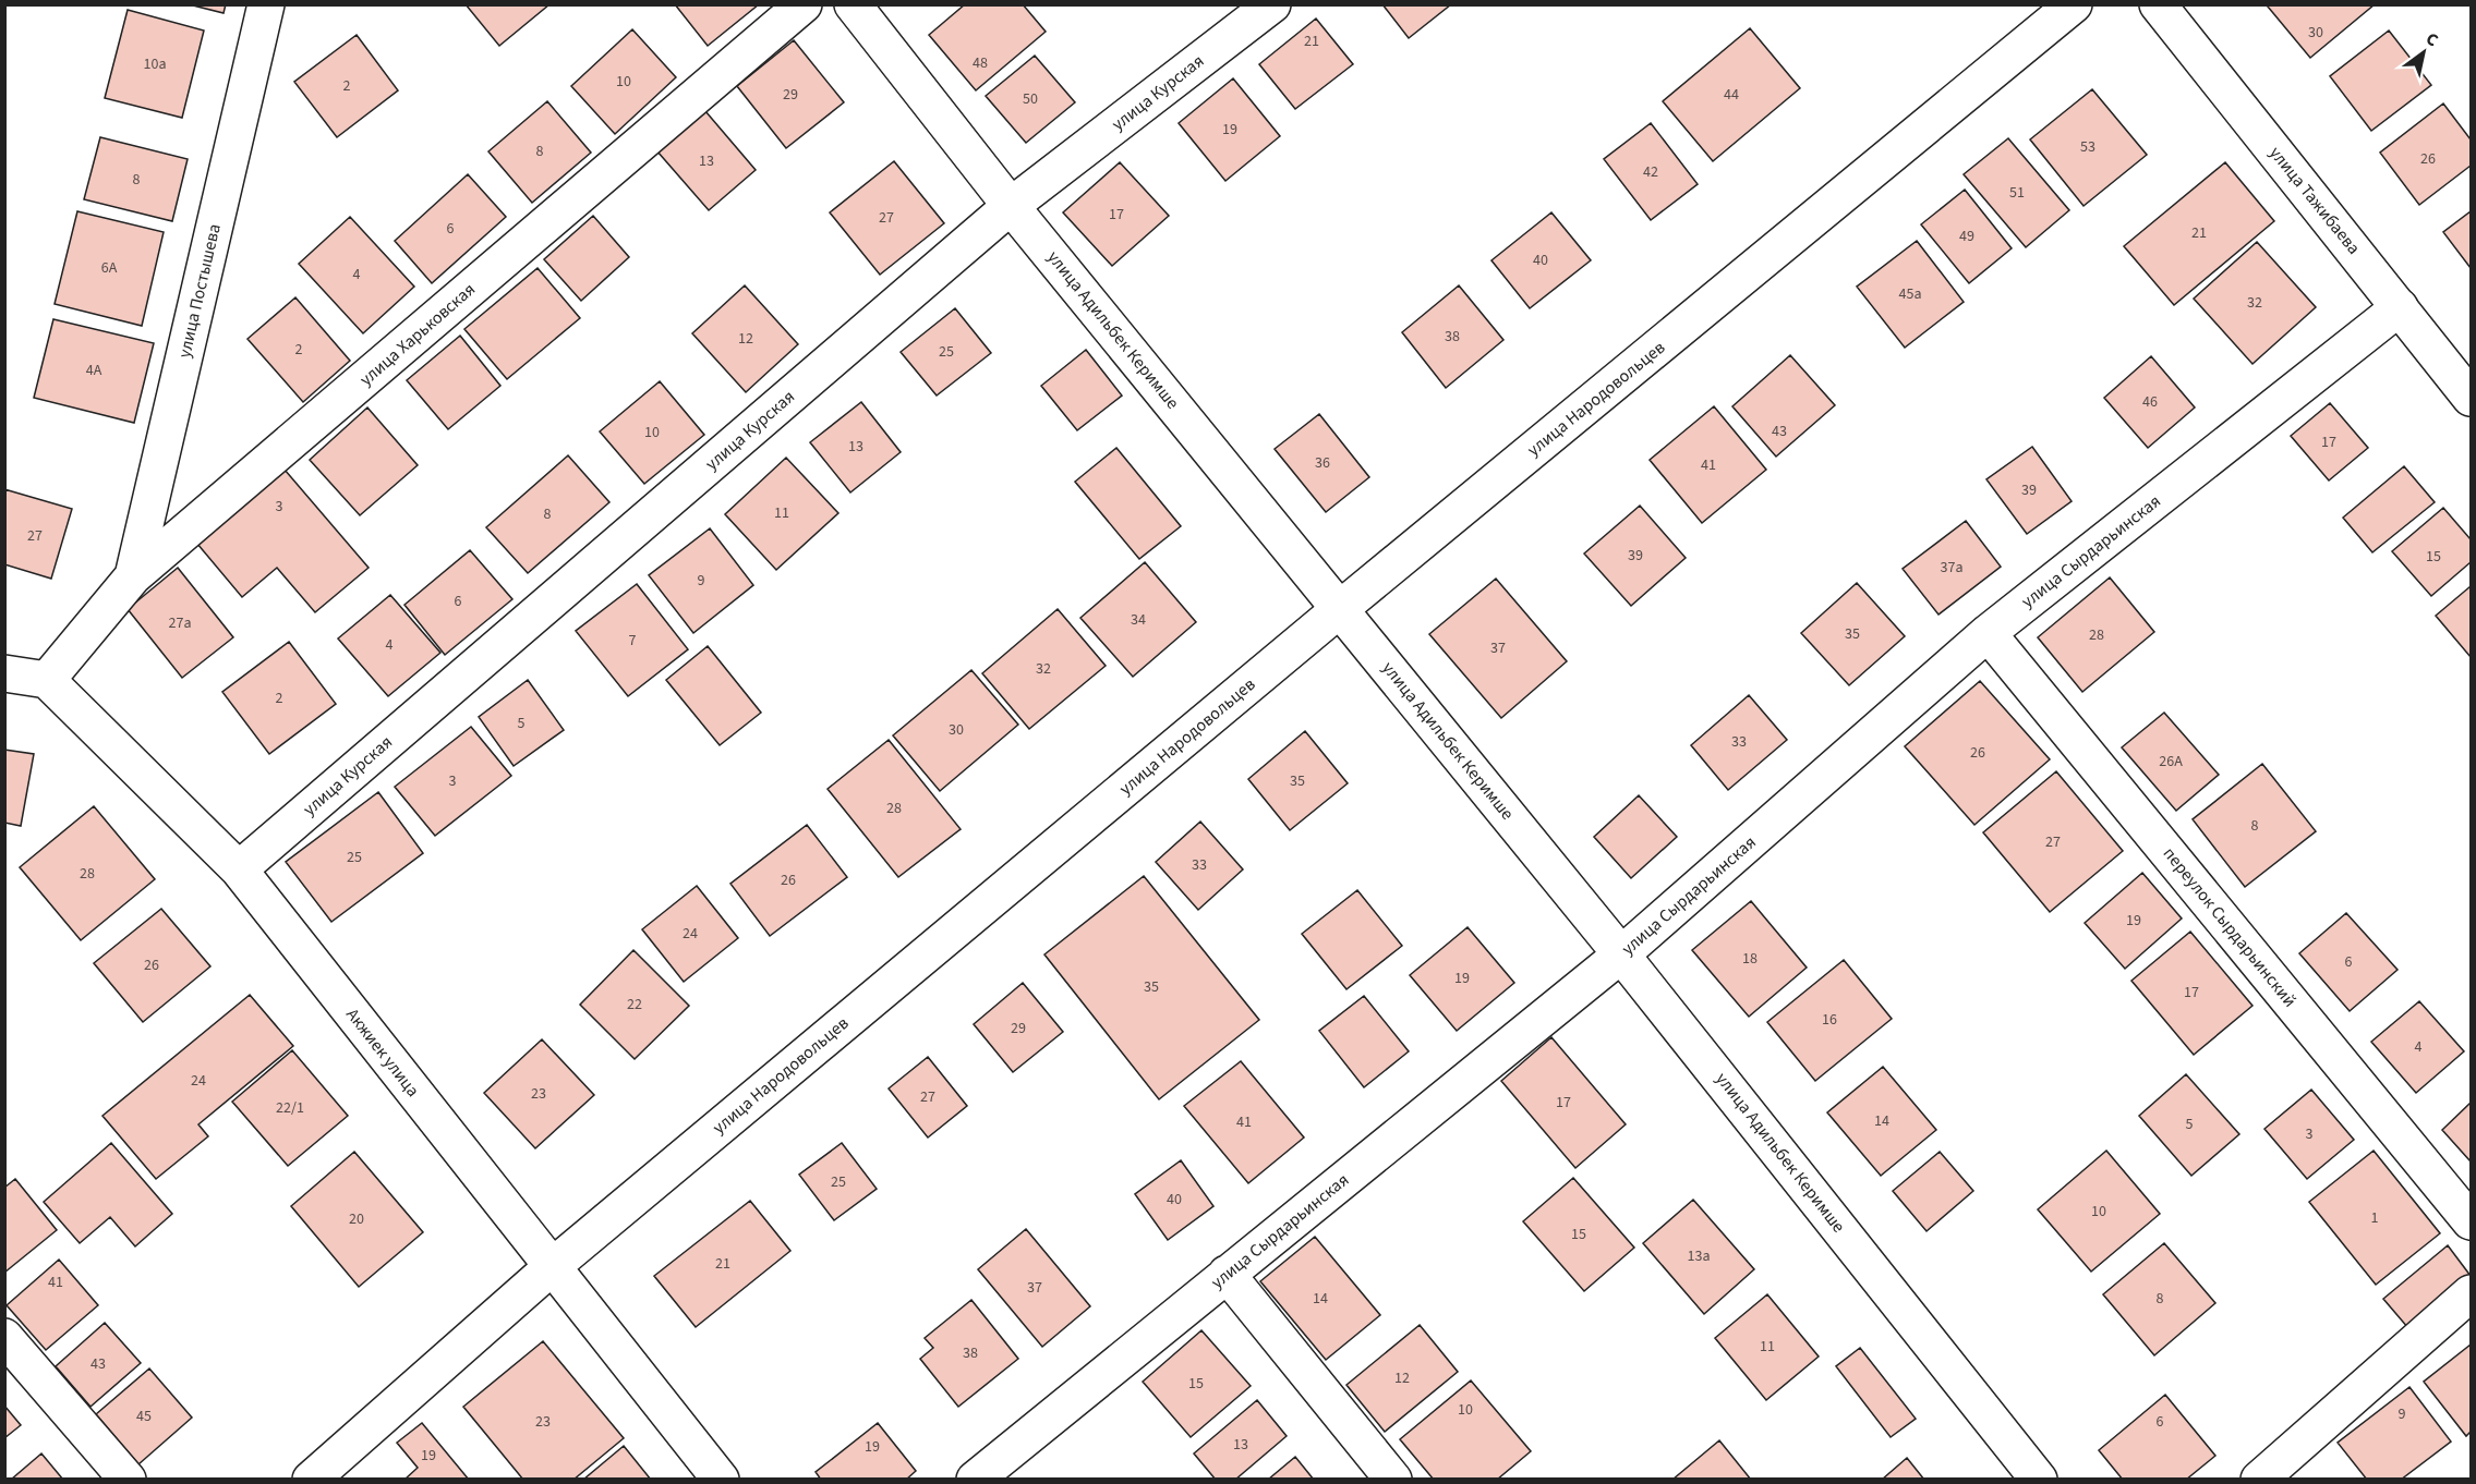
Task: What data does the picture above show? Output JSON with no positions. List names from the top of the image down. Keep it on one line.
{"streets":{"street":["улица Курская","улица Тажибаева","улица Постышева","улица Адильбек Керимше","улица Харьковская","улица Народовольцев","улица Сырдарьинская","переулок Сырдарьинский","Акжиек улица"]},"crossings":[["улица Курская","улица Адильбек Керимше"],["улица Курская","Акжиек улица"],["улица Тажибаева","улица Сырдарьинская"],["улица Постышева","улица Харьковская"],["улица Адильбек Керимше","улица Народовольцев"],["улица Адильбек Керимше","улица Сырдарьинская"],["улица Харьковская","Акжиек улица"],["улица Народовольцев","Акжиек улица"],["улица Сырдарьинская","переулок Сырдарьинский"]],"house_numbers":["30","21","48","10а","10","2","29","44","50","19","53","8","26","13","42","8","51","17","27","6","21","49","40","6А","4","45а","32","38","12","2","25","4А","46","43","10","17","13","36","41","39","3","11","8","27","39","15","37а","9","6","34","27а","35","28","7","4","37","32","2","5","30","33","26","26А","3","35","28","8","27","25","33","28","26","19","24","18","6","26","19","35","17","22","16","29","4","24","23","27","17","22/1","14","41","5","3","25","40","10","1","20","15","13а","21","41","37","14","8","11","38","43","12","15","10","9","45","23","6","13","19","19"],"north":"top right"}
